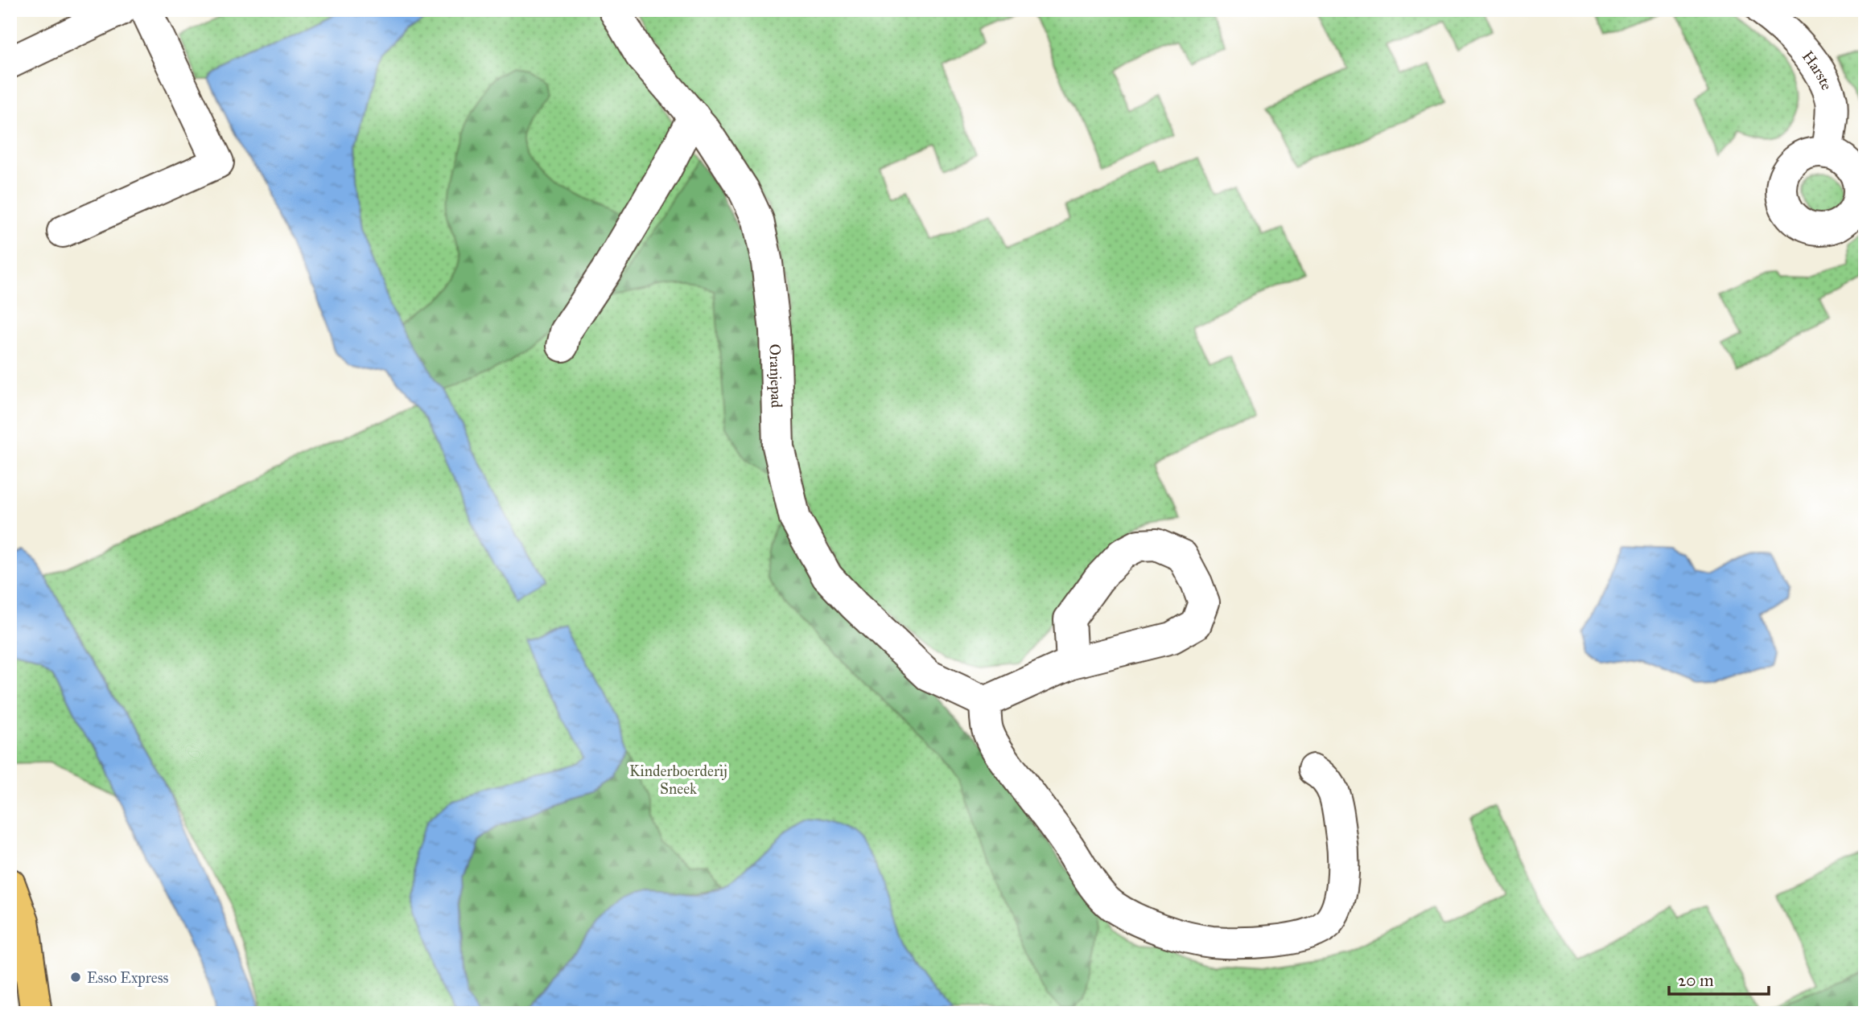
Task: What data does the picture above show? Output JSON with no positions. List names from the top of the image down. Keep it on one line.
{"streets":{"street":["Harste","Oranjepad"]},"parks":["Kinderboerderij Sneek"],"places":["Esso Express"],"scale_bar":"20 m"}
